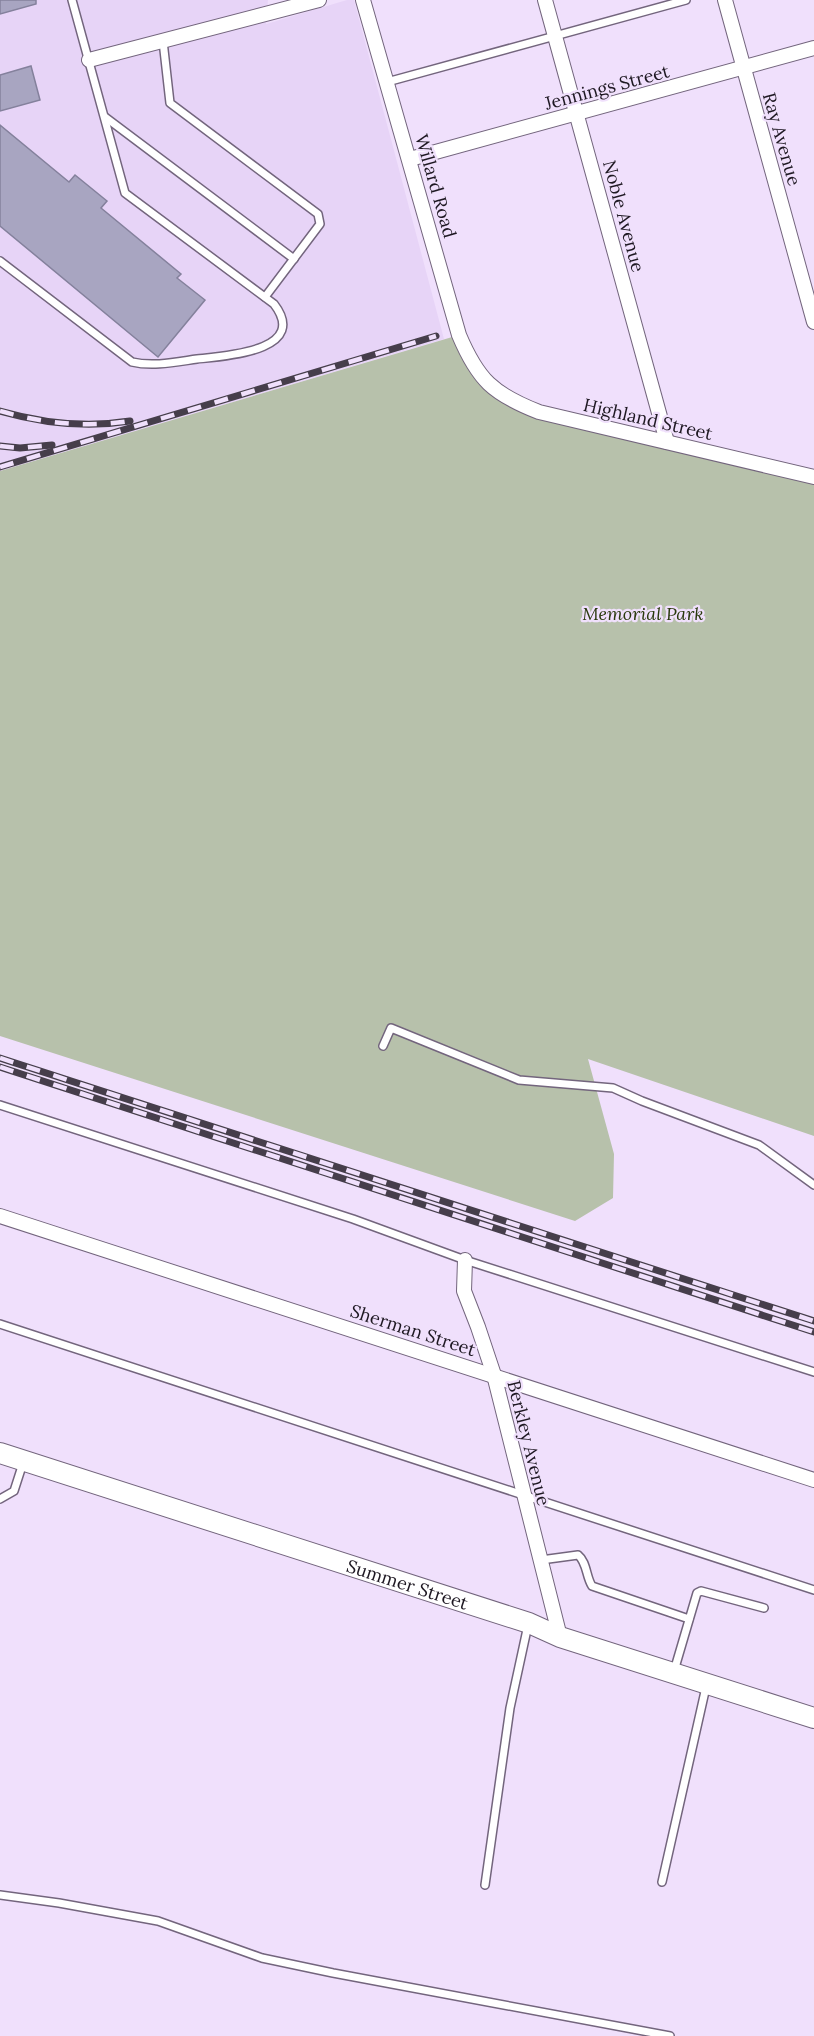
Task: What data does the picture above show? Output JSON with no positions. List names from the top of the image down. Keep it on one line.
{"streets":{"street":["Jennings Street","Ray Avenue","Willard Road","Noble Avenue","Highland Street","Sherman Street","Berkley Avenue","Summer Street"]},"crossings":[["Jennings Street","Ray Avenue"],["Jennings Street","Willard Road"],["Jennings Street","Noble Avenue"],["Willard Road","Highland Street"],["Noble Avenue","Highland Street"],["Sherman Street","Berkley Avenue"],["Berkley Avenue","Summer Street"]],"parks":["Memorial Park"]}
